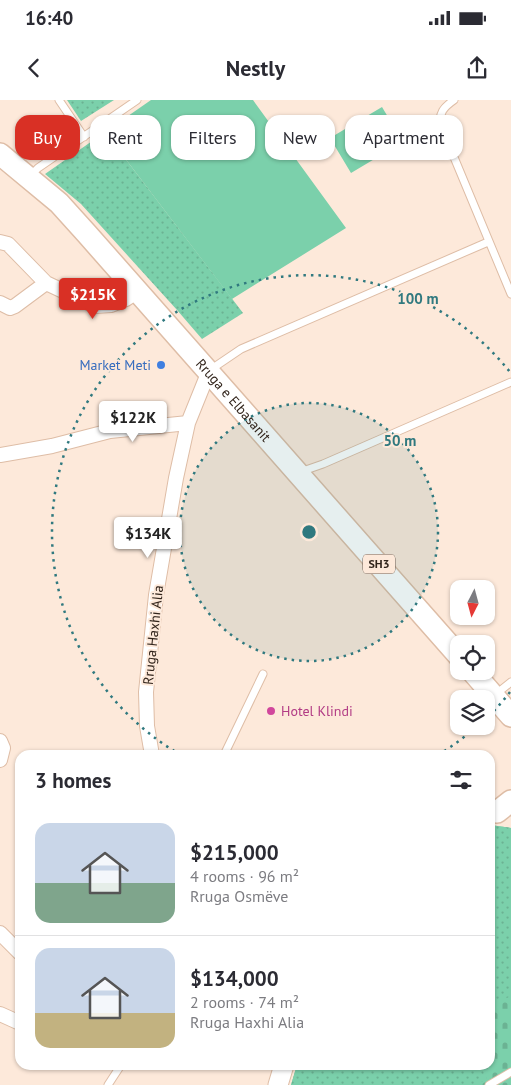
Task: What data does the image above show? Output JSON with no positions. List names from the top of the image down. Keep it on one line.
{"streets":{"main road":["Rruga e Elbasanit","SH3"],"street":["Rruga Haxhi Alia"]},"crossings":[["Rruga e Elbasanit","Rruga Haxhi Alia"]],"places":["Market Meti","Hotel Klindi"],"north":"bottom","page":{"status":"16:40","header":"Nestly","chip":["Buy","Rent","Filters","New","Apartment"],"price":["$215K","$122K","$134K"],"heading":"3 homes","list":[{"name":"$215,000","note":"4 rooms · 96 m² · Rruga Osmëve"},{"name":"$134,000","note":"2 rooms · 74 m² · Rruga Haxhi Alia"}]},"rings":["100 m","50 m"]}
